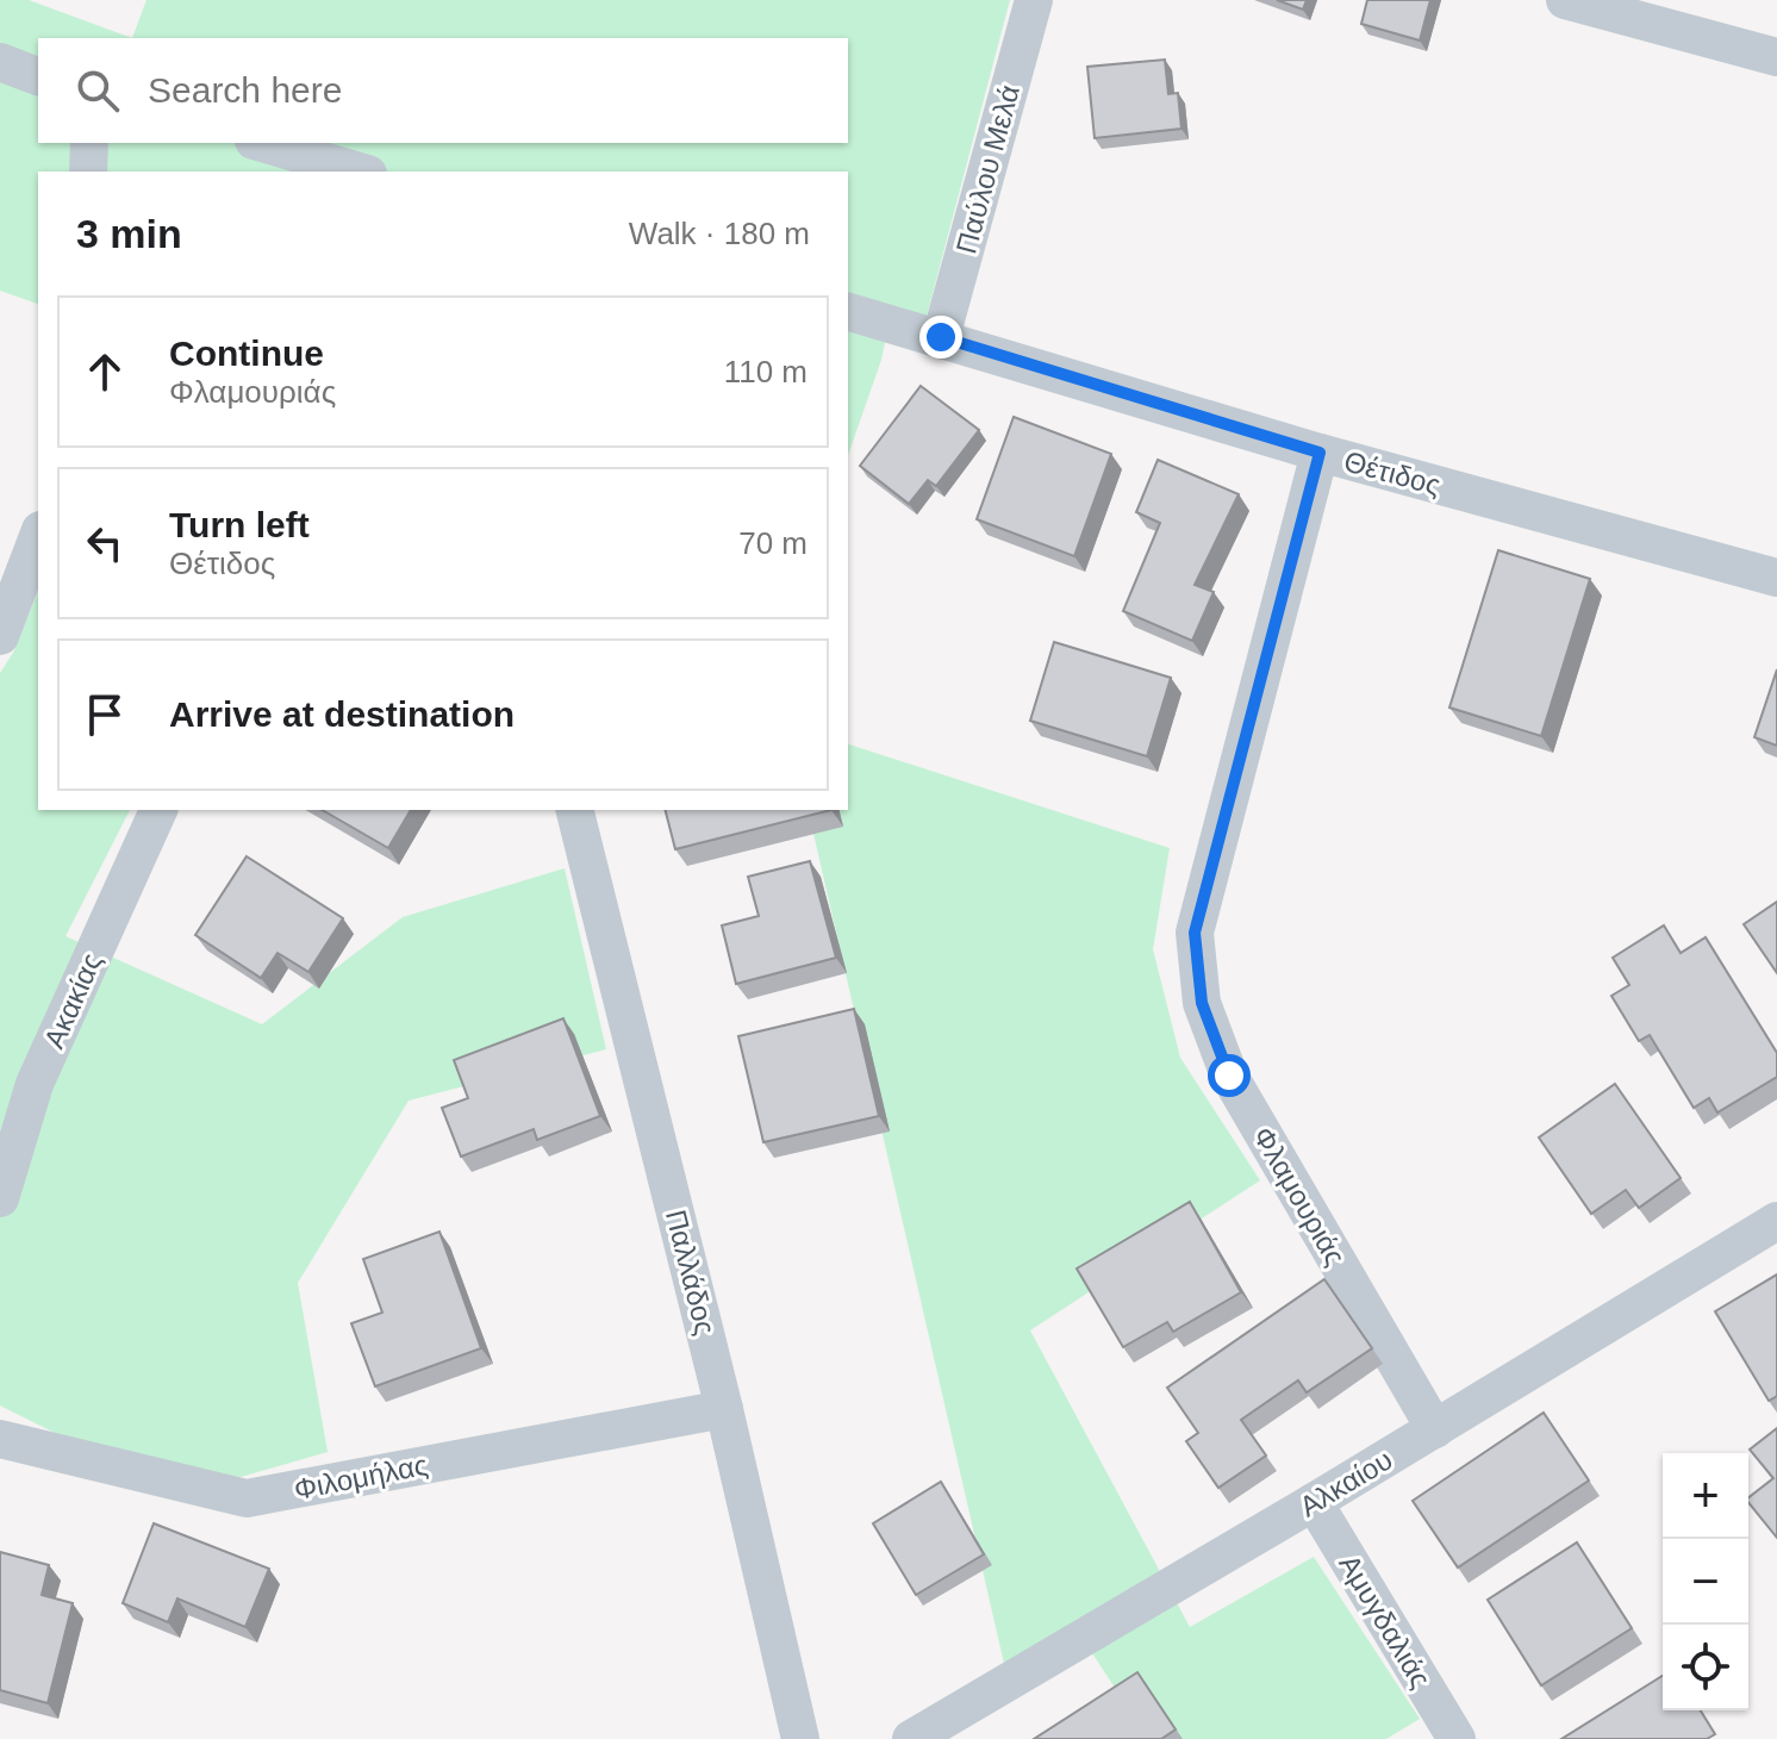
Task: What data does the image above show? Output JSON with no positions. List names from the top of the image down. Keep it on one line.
{"streets":{"street":["Παύλου Μελά","Θέτιδος","Ακακίας","Φλαμουριάς","Παλλάδος","Φιλομήλας","Αλκαίου","Αμυγδαλιάς"]},"crossings":[["Παύλου Μελά","Θέτιδος"],["Θέτιδος","Φλαμουριάς"],["Φλαμουριάς","Αλκαίου"],["Παλλάδος","Φιλομήλας"],["Αλκαίου","Αμυγδαλιάς"]],"page":{"search":"Search here","heading":["3 min","Walk · 180 m"],"list":[["Continue","Φλαμουριάς","110 m"],["Turn left","Θέτιδος","70 m"],"Arrive at destination"],"map_buttons":["+","−"]}}
